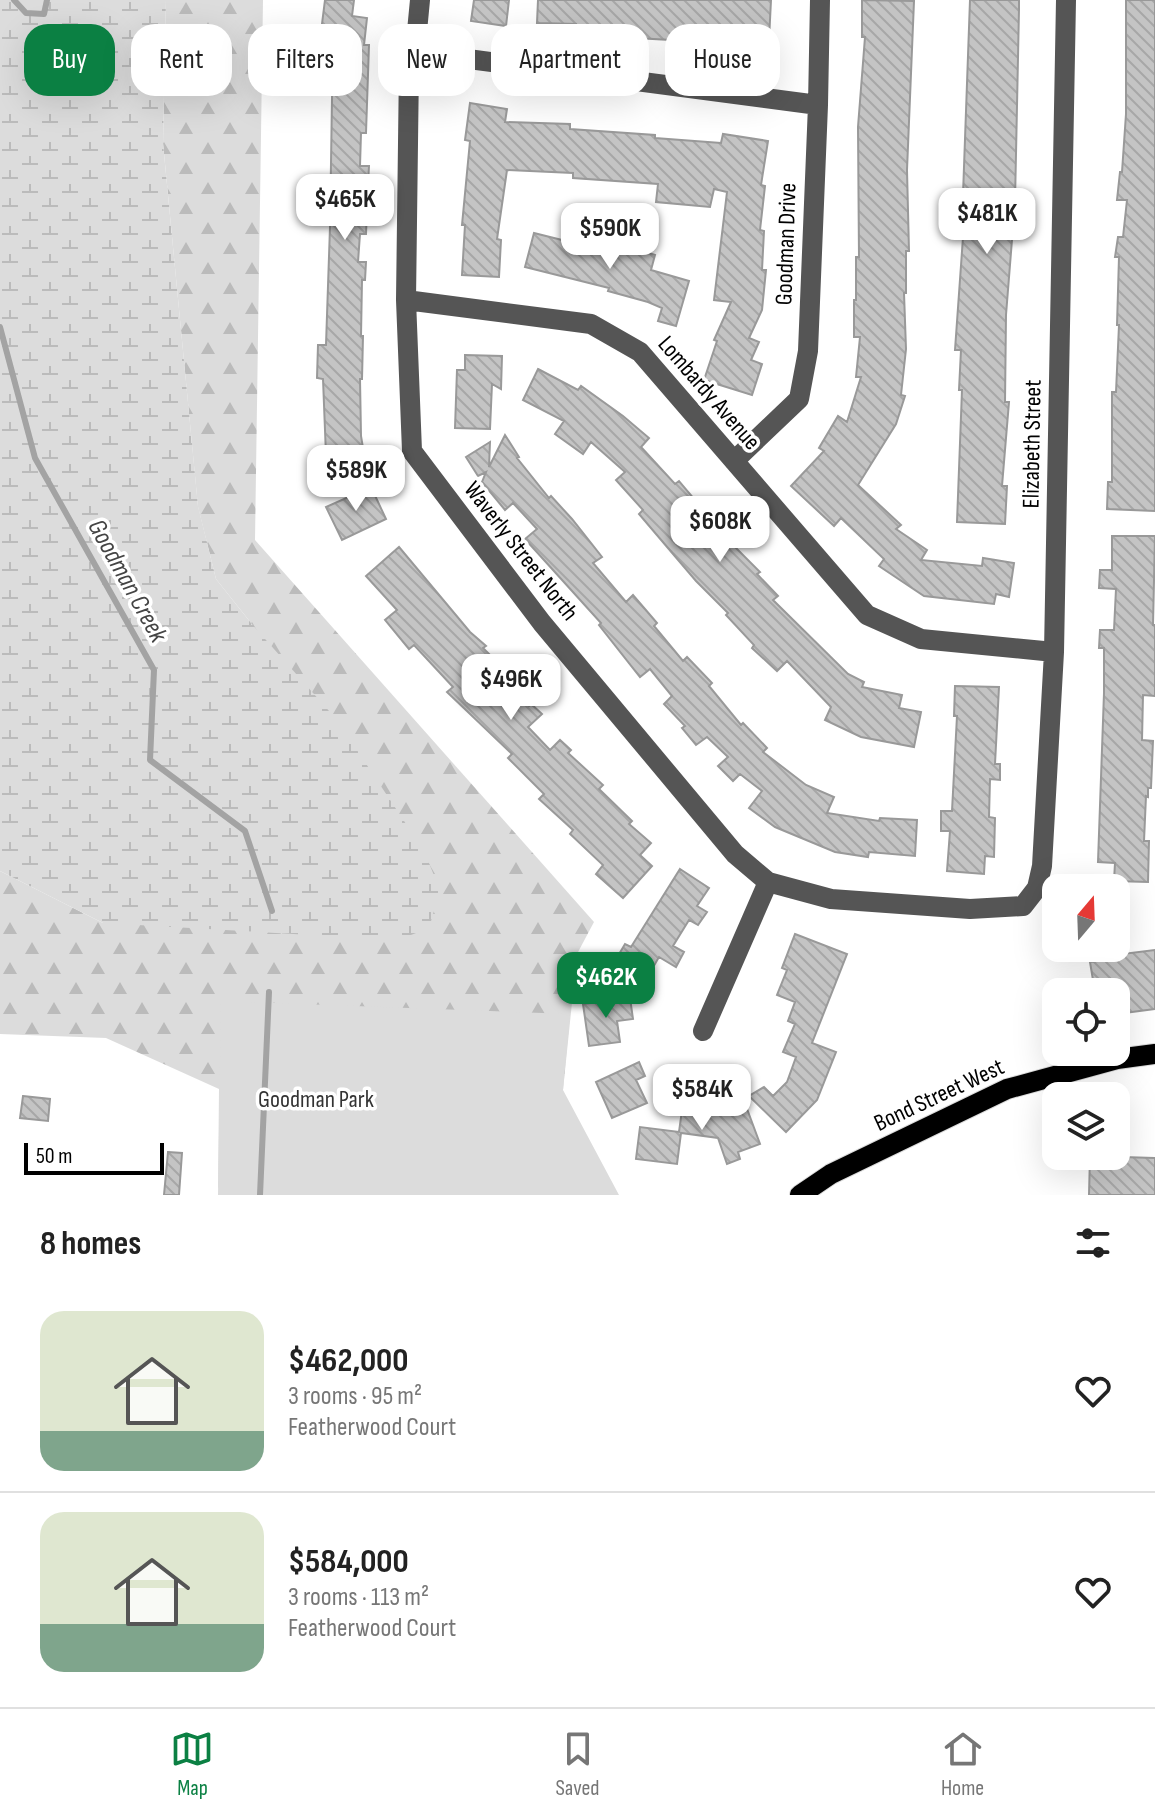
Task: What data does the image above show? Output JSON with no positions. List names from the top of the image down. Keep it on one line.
{"streets":{"main road":["Bond Street West"],"street":["Goodman Drive","Lombardy Avenue","Elizabeth Street","Waverly Street North"]},"crossings":[["Goodman Drive","Lombardy Avenue"],["Lombardy Avenue","Elizabeth Street"],["Lombardy Avenue","Waverly Street North"],["Elizabeth Street","Waverly Street North"]],"water":["Goodman Creek"],"parks":["Goodman Park"],"scale_bar":"50 m","north":"top","page":{"chip":["Buy","Rent","Filters","New","Apartment","House"],"price":["$465K","$481K","$590K","$589K","$608K","$496K","$462K","$584K"],"scale":"50 m","heading":"8 homes","list":[{"name":"$462,000","note":"3 rooms · 95 m² · Featherwood Court"},{"name":"$584,000","note":"3 rooms · 113 m² · Featherwood Court"}],"tabs":["Map","Saved","Home"]}}
